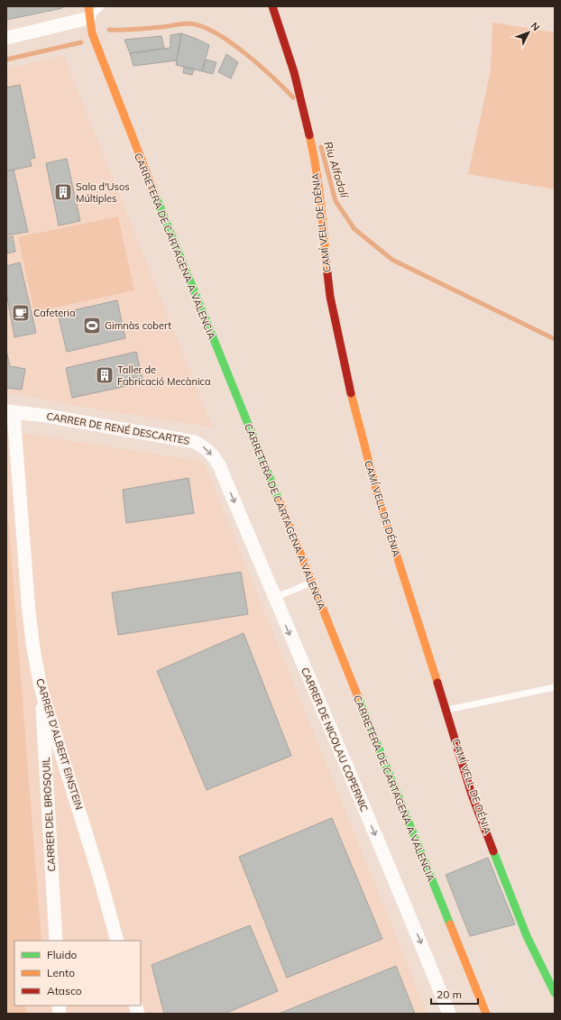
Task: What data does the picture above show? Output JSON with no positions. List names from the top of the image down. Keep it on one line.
{"streets":{"main road":["CAMÍ VELL DE DÉNIA","CARRETERA DE CARTAGENA A VALENCIA"],"street":["CARRER DE RENÉ DESCARTES","CARRER DE NICOLAU COPERNIC","CARRER D'ALBERT EINSTEIN","CARRER DEL BROSQUIL"]},"crossings":[["CARRER DE RENÉ DESCARTES","CARRER DE NICOLAU COPERNIC"],["CARRER DE RENÉ DESCARTES","CARRER D'ALBERT EINSTEIN"],["CARRER D'ALBERT EINSTEIN","CARRER DEL BROSQUIL"]],"one_way":["CARRER DE RENÉ DESCARTES","CARRER DE NICOLAU COPERNIC"],"water":["Riu Alfadalí"],"places":{"building":["Sala d'Usos Múltiples","Taller de Fabricació Mecànica"],"cafe":["Cafeteria"],"sports":["Gimnàs cobert"]},"legend":["Fluido","Lento","Atasco"],"scale_bar":"20 m","north":"top right"}
